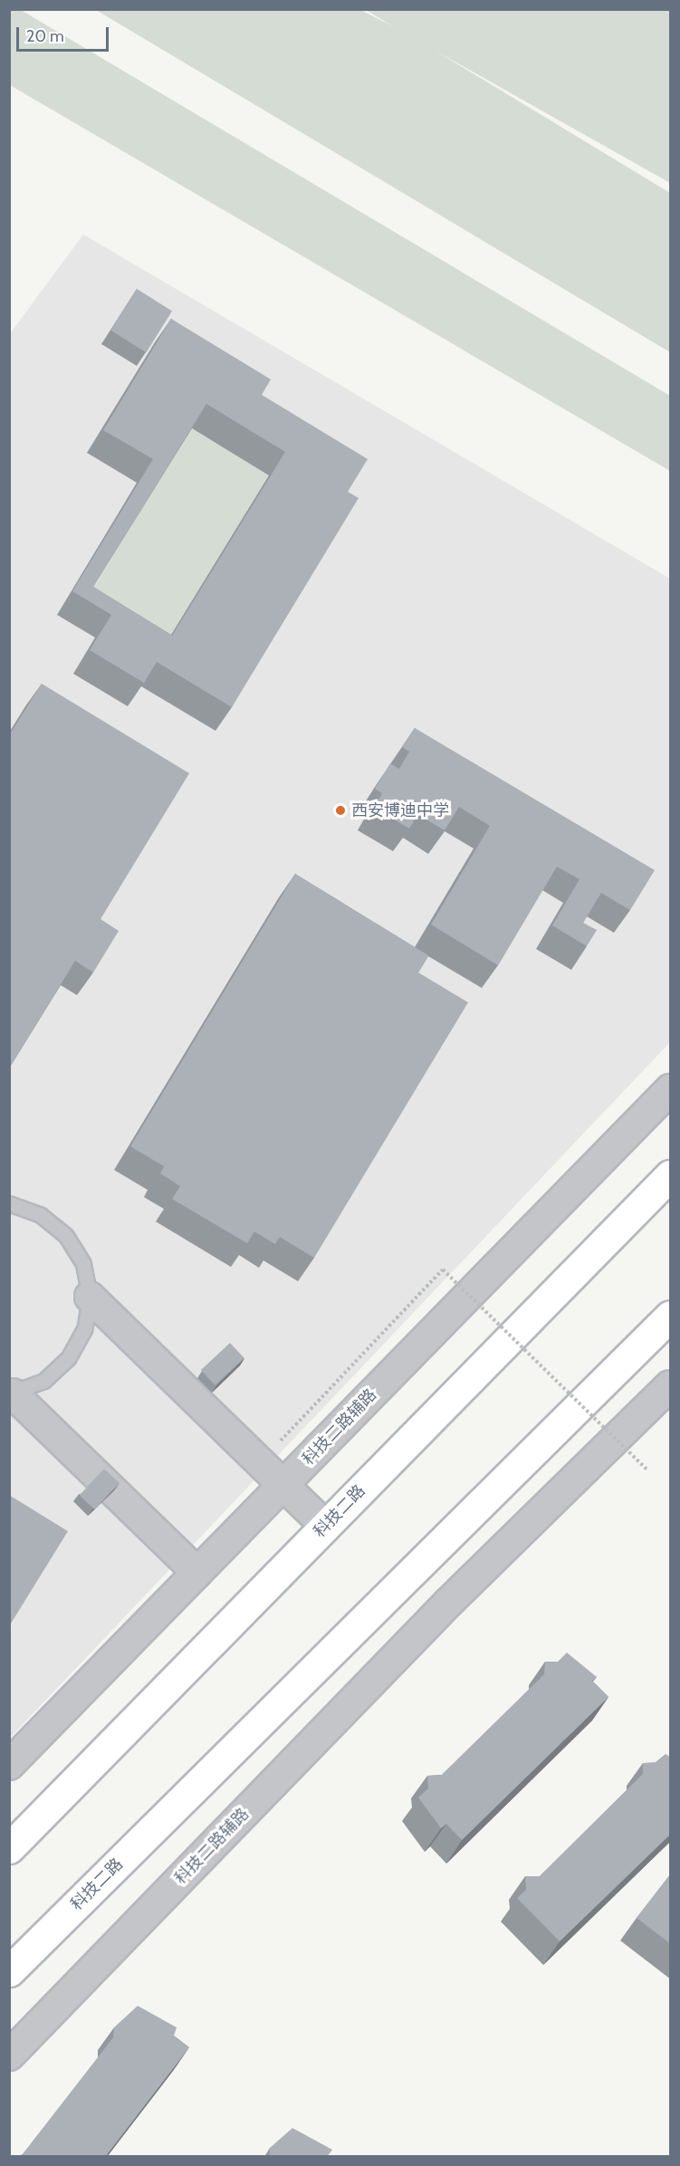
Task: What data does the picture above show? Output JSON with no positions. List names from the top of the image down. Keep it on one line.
{"streets":{"main road":["科技二路"],"street":["科技二路辅路"]},"places":["西安博迪中学"],"scale_bar":"20 m"}
